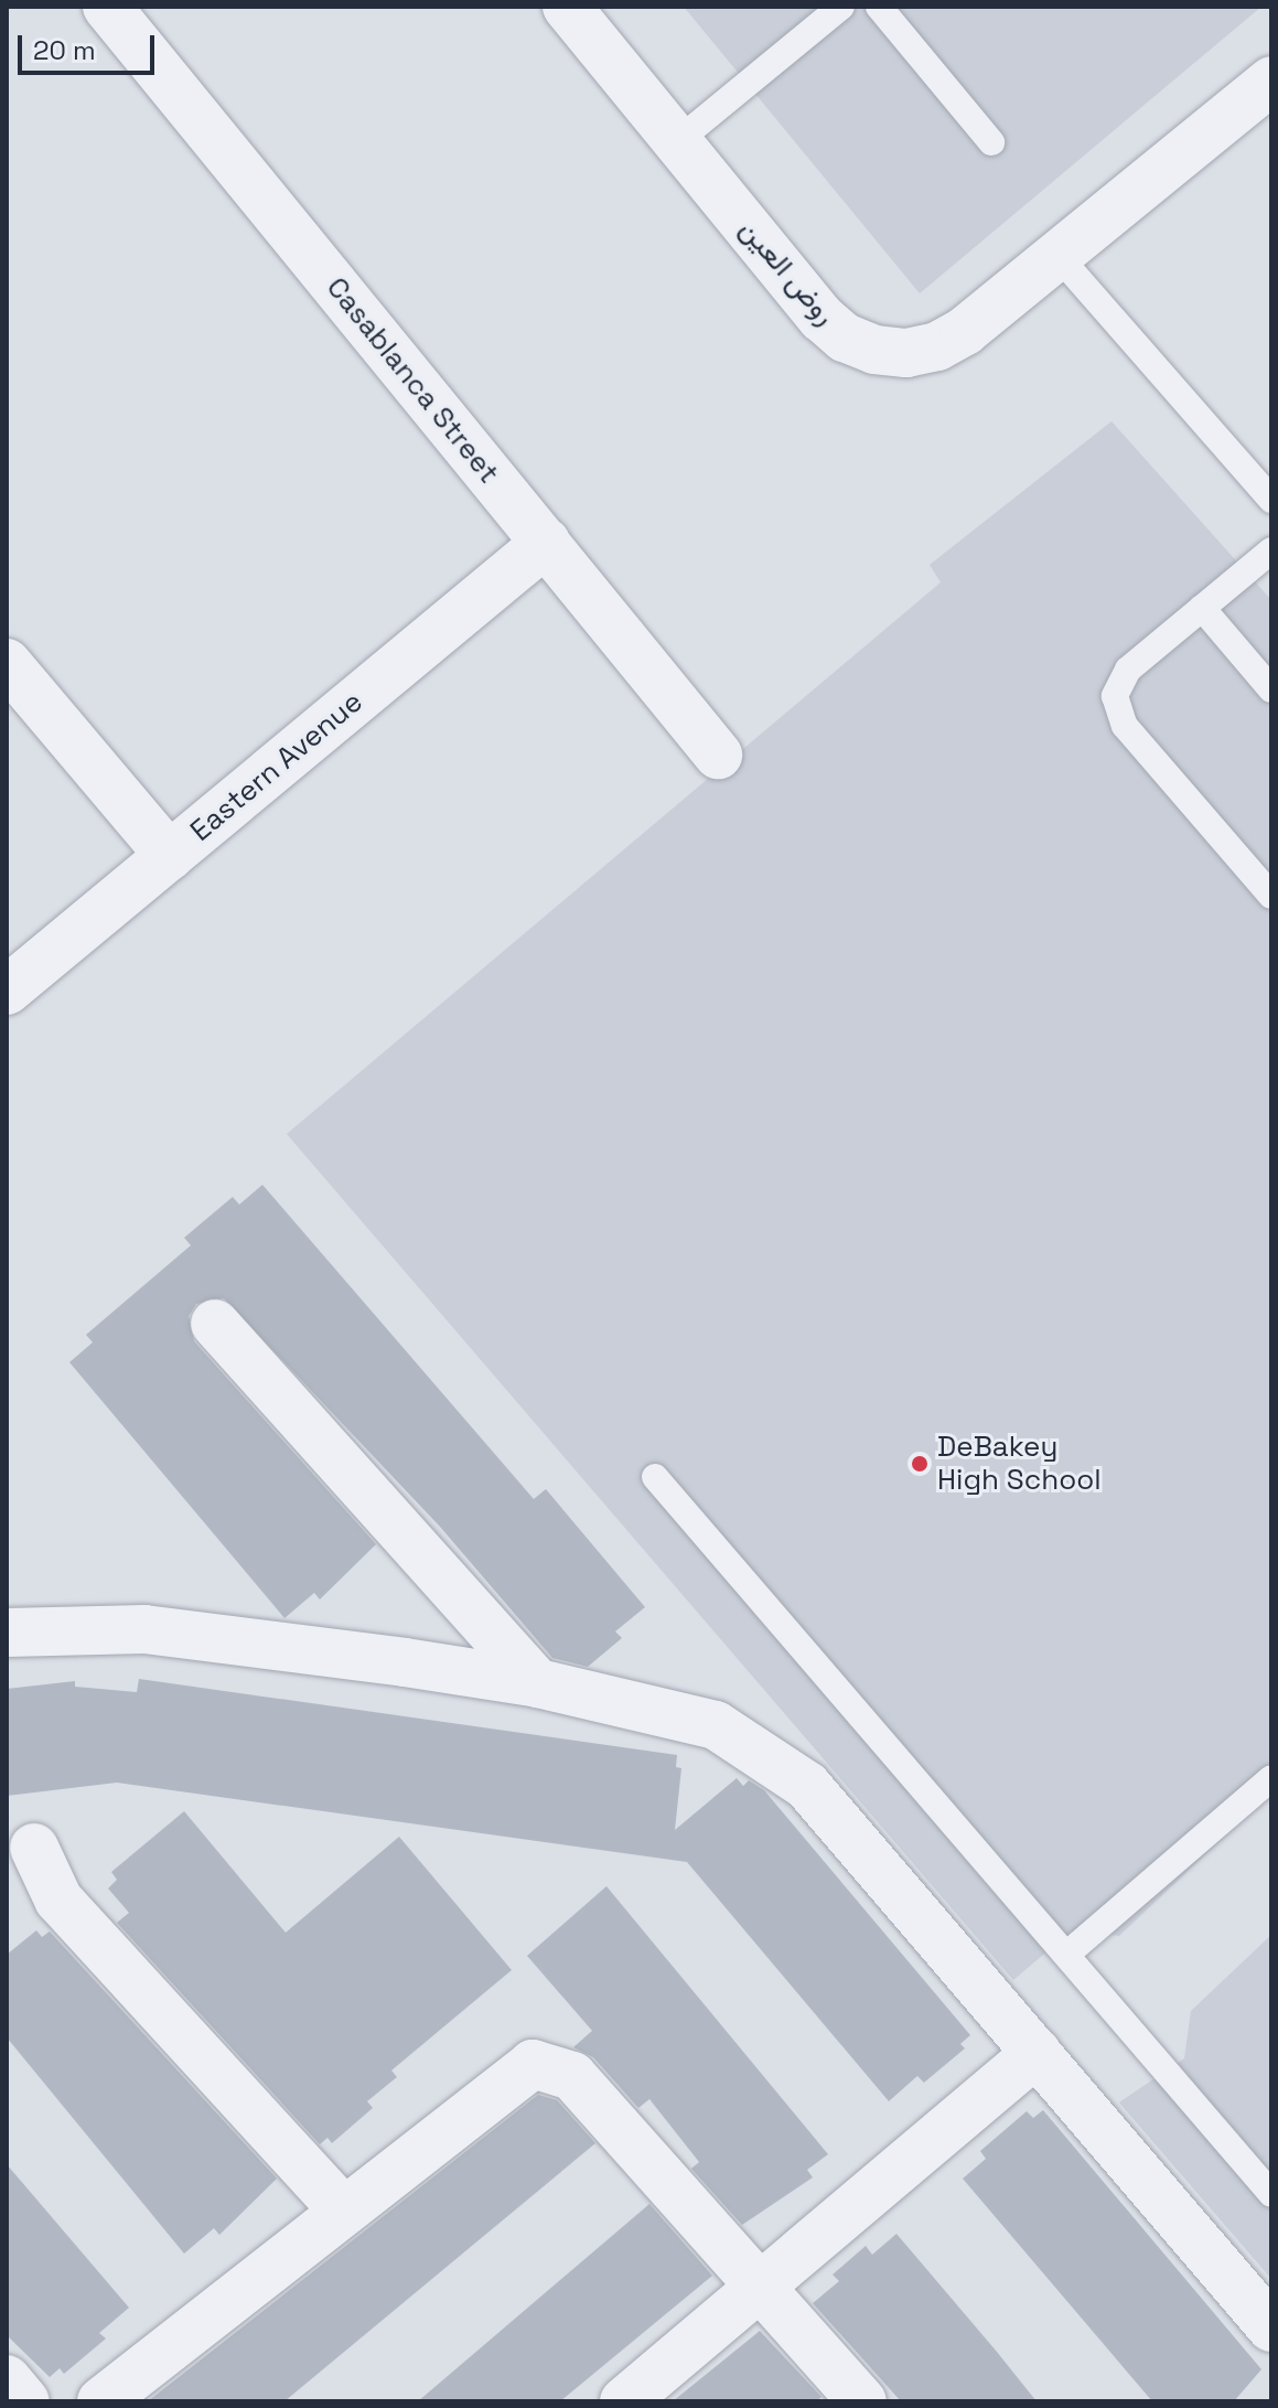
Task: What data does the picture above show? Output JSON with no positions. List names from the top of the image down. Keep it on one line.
{"streets":{"street":["روض العين","Casablanca Street","Eastern Avenue"]},"crossings":[["Casablanca Street","Eastern Avenue"]],"places":["DeBakey High School"],"scale_bar":"20 m"}
